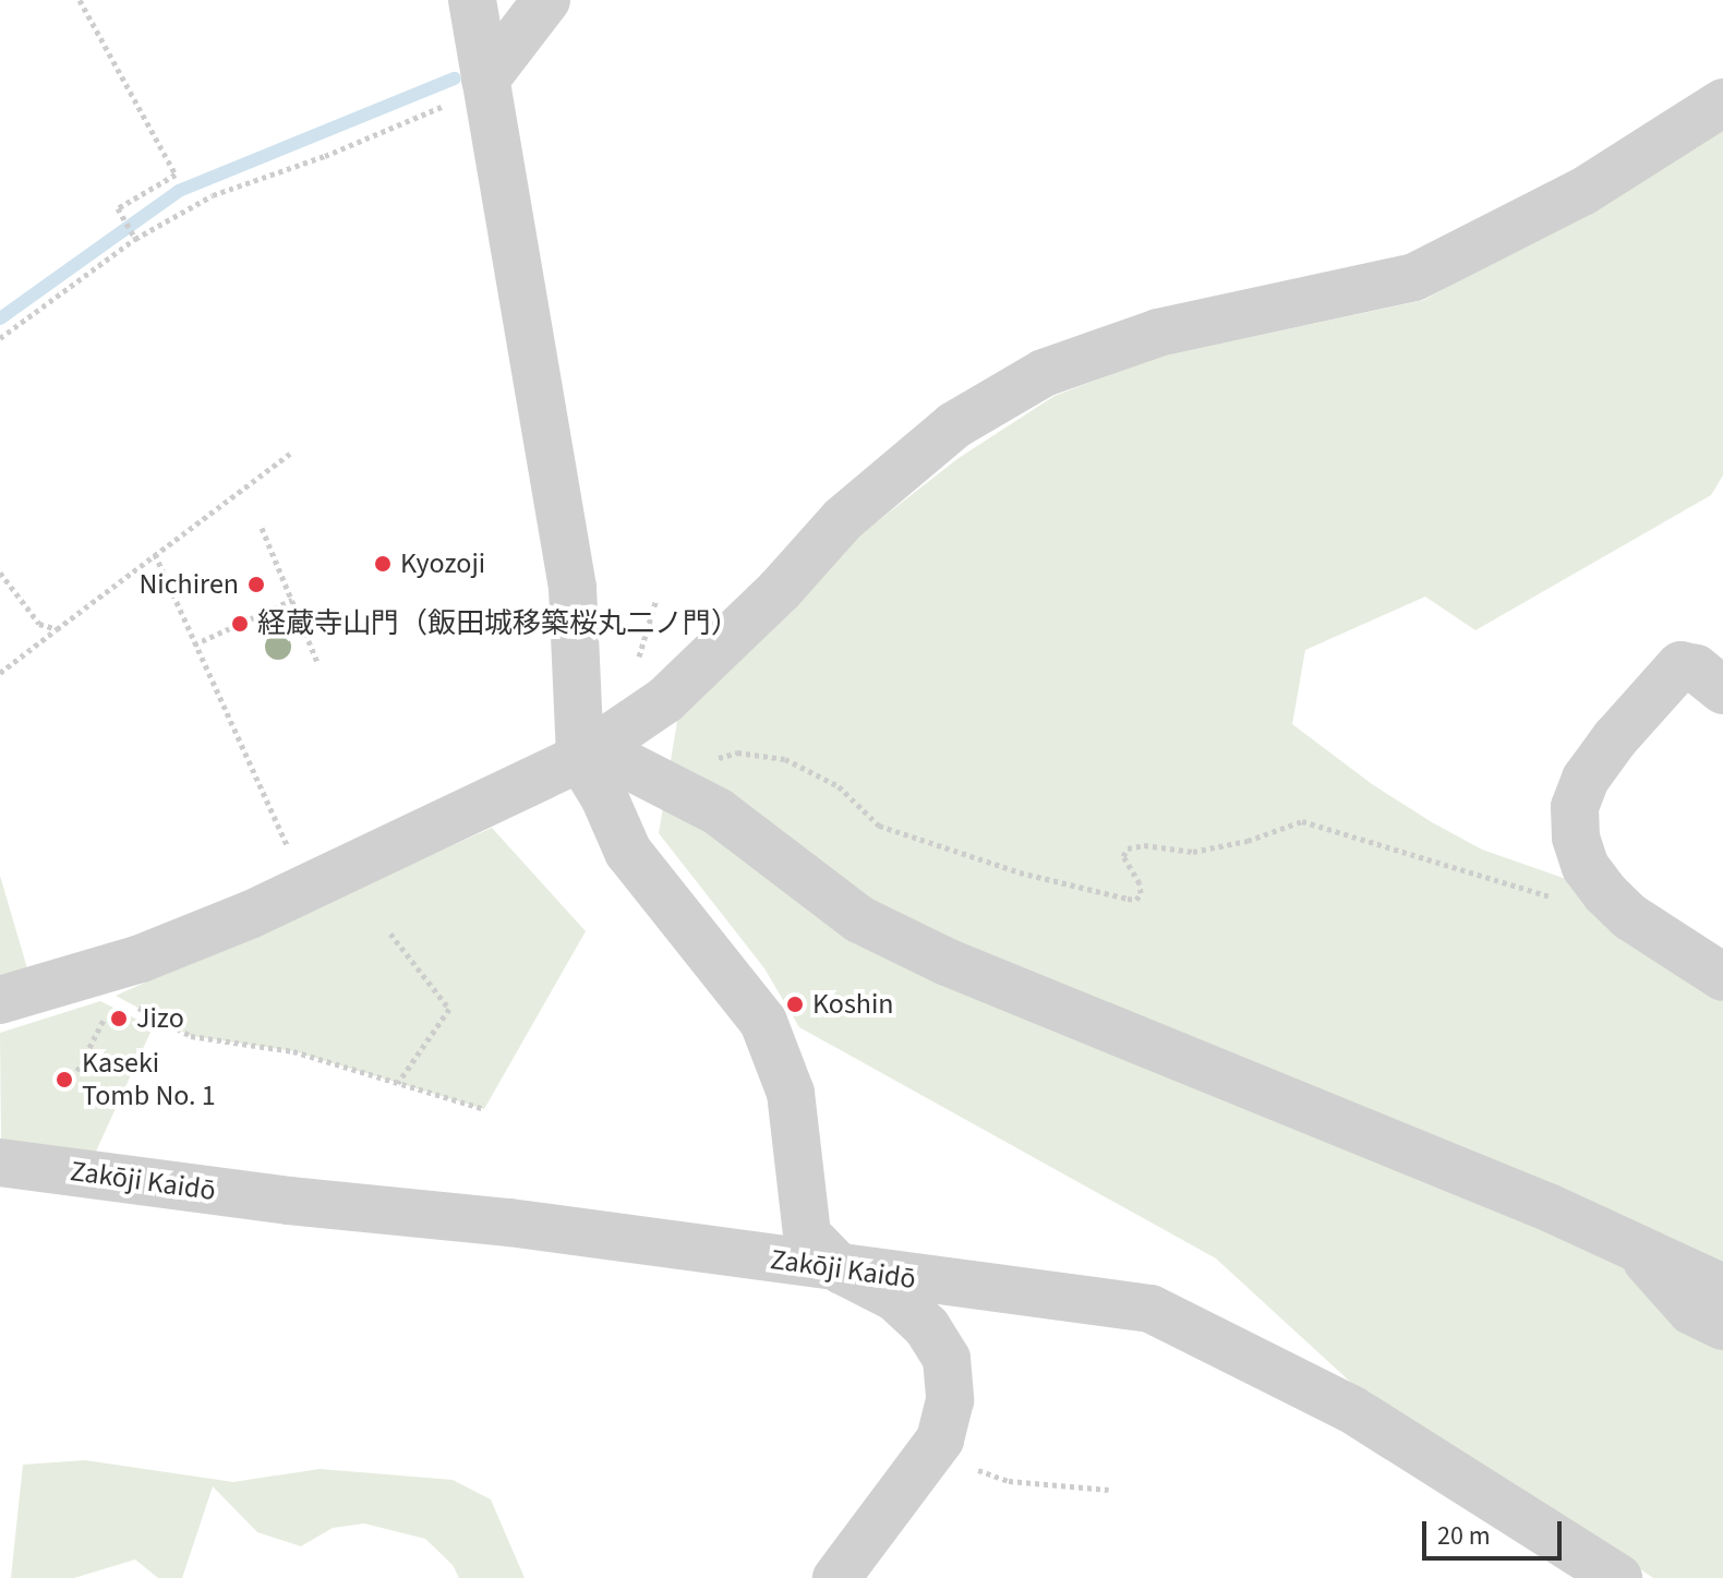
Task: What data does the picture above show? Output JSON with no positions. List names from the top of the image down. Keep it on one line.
{"streets":{"street":["Zakōji Kaidō"]},"places":["Kyozoji","Nichiren","経蔵寺山門（飯田城移築桜丸二ノ門）","Koshin","Jizo","Kaseki Tomb No. 1"],"scale_bar":"20 m"}
